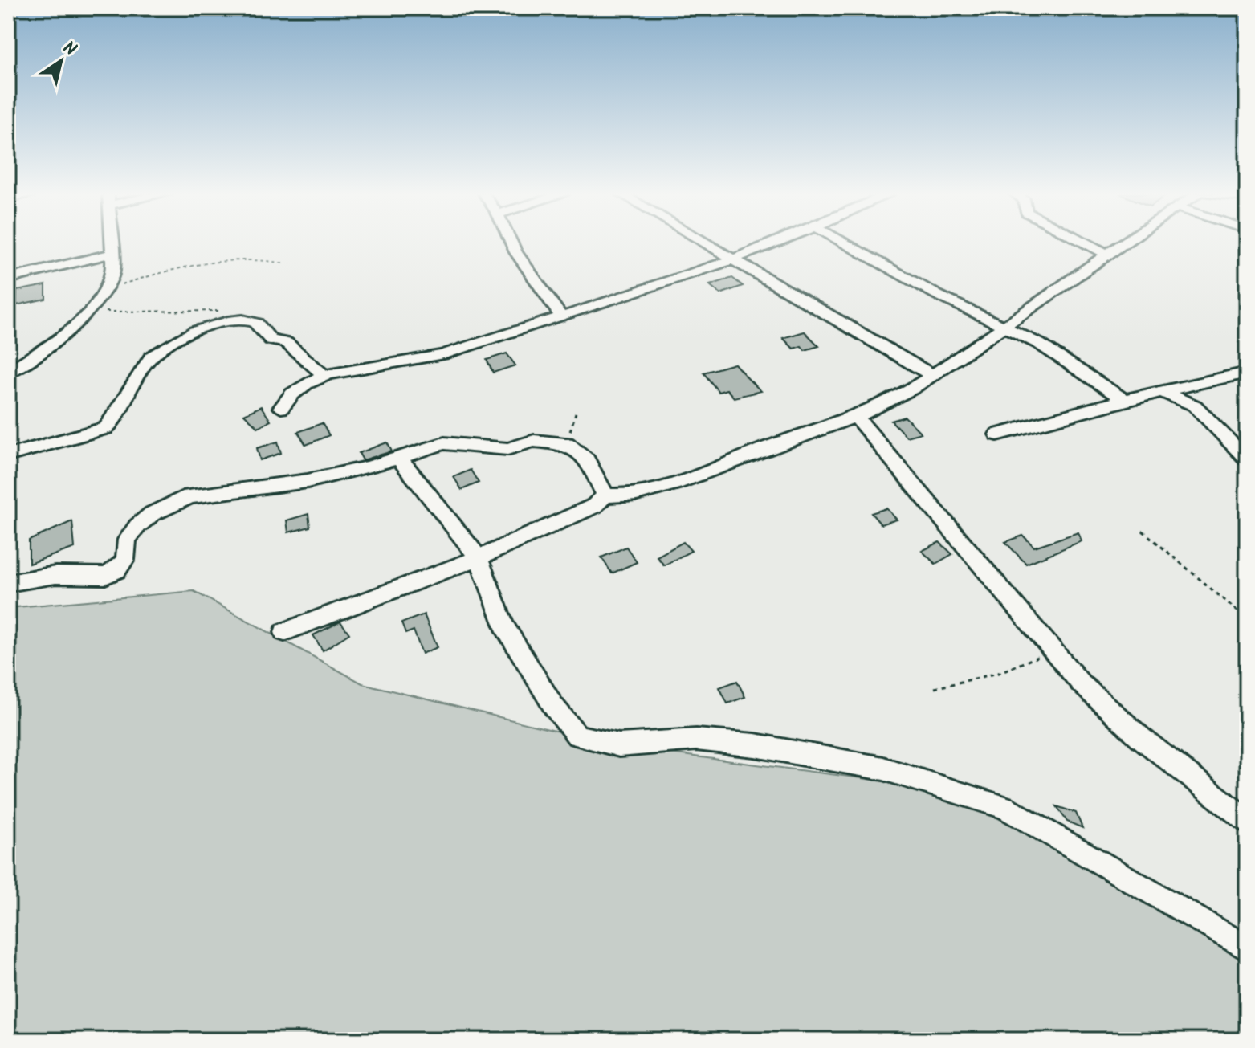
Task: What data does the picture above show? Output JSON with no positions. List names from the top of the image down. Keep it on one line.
{"north":"top right"}
